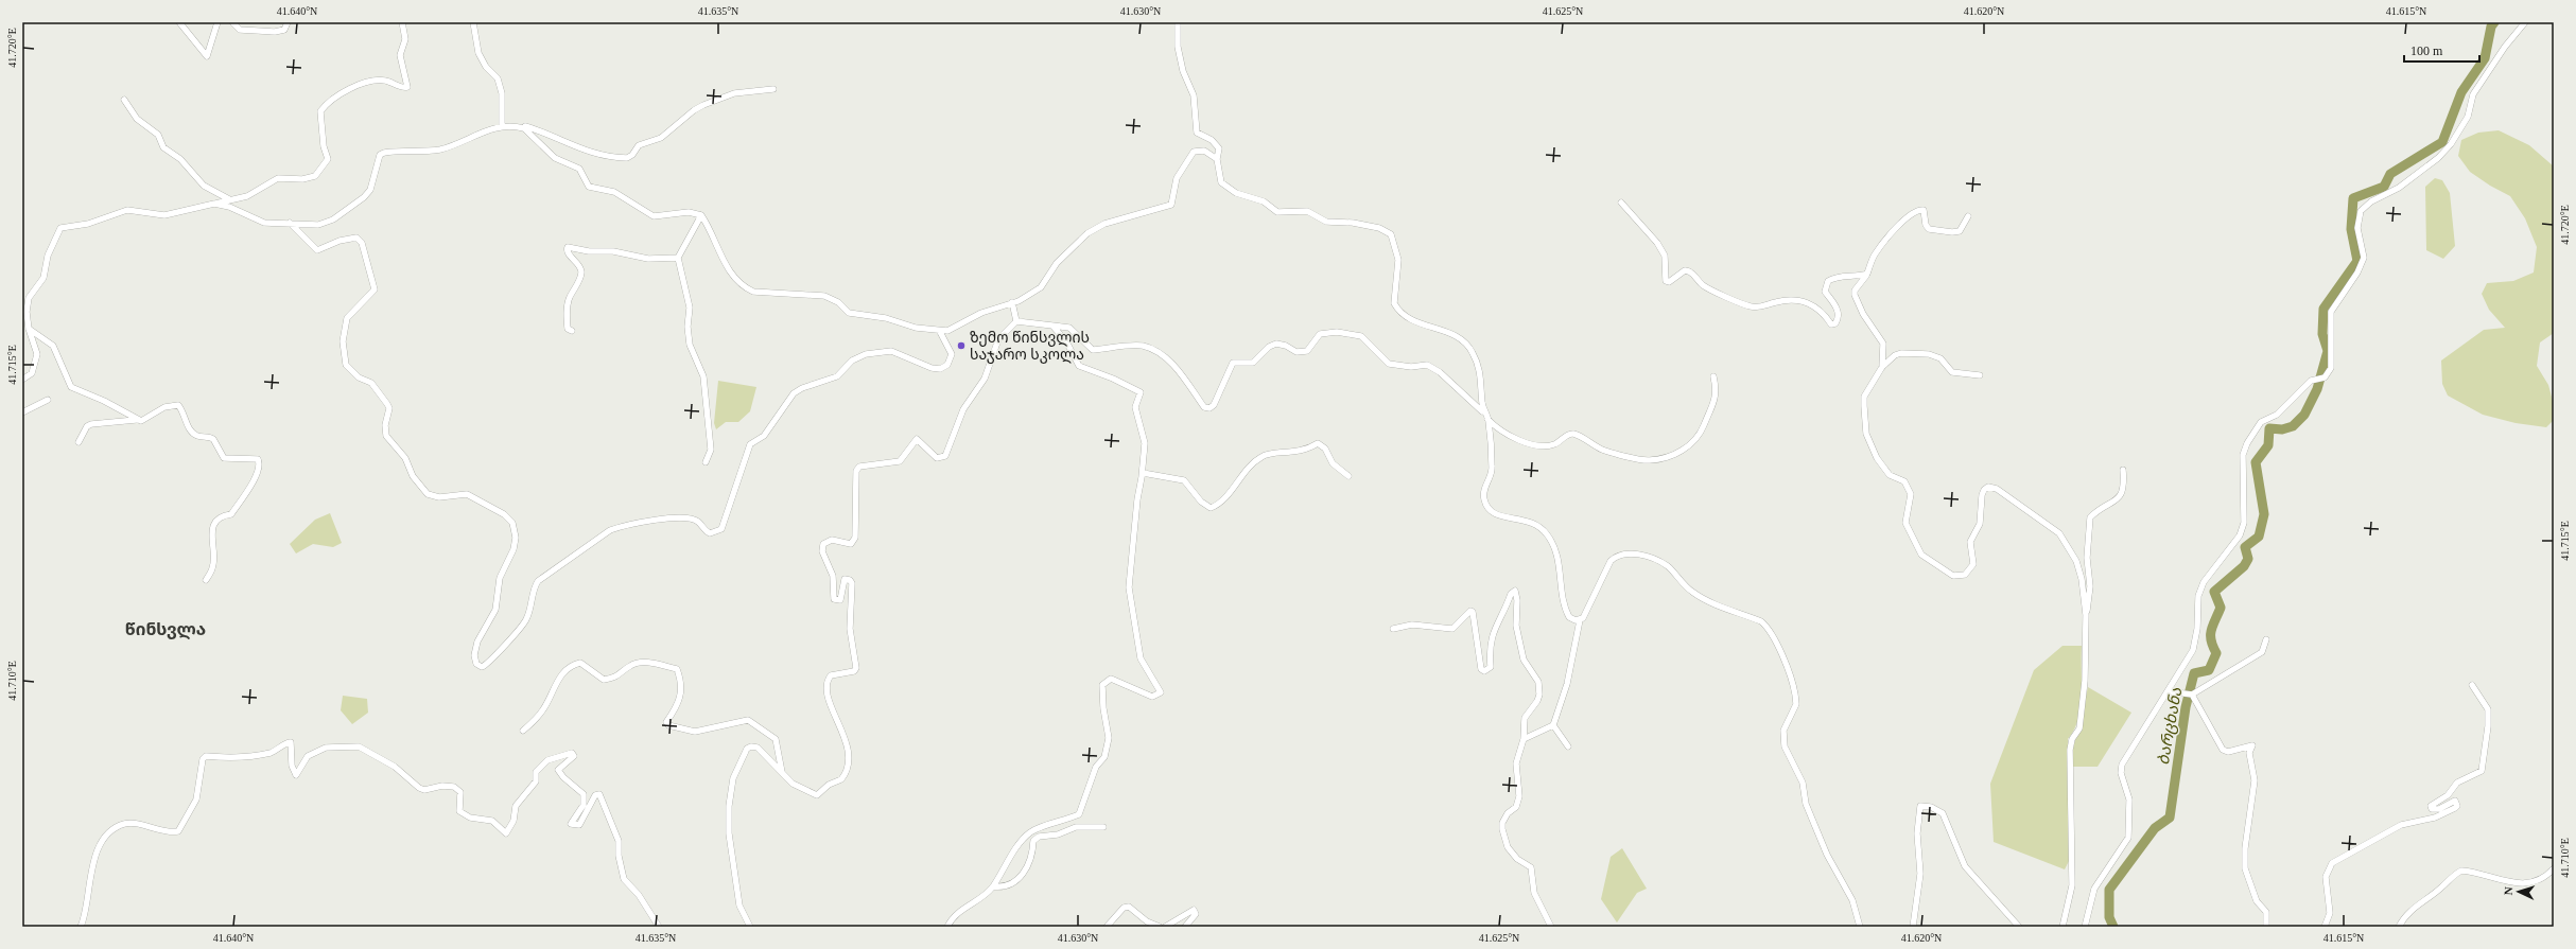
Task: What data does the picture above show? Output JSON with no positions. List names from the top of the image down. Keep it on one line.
{"districts":["წინსვლა"],"water":["ბარცხანა"],"places":["ზემო წინსვლის საჯარო სკოლა"],"scale_bar":"100 m","north":"left","coordinates":["41.640°N","41.635°N","41.630°N","41.625°N","41.620°N","41.615°N","41.720°E","41.715°E","41.710°E"]}
